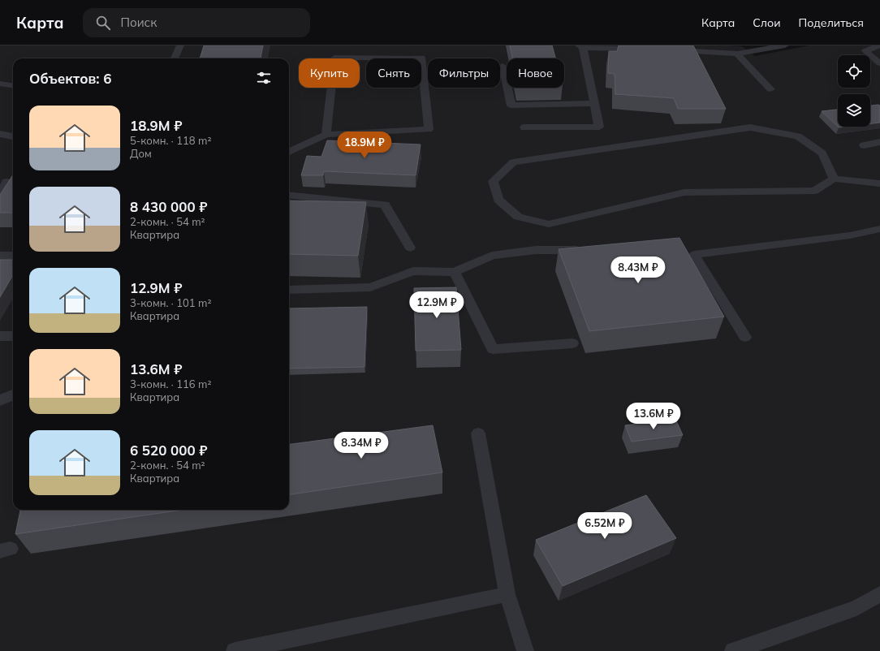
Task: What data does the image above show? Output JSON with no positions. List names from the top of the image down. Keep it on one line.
{"page":{"header":"Карта","search":"Поиск","nav":["Карта","Слои","Поделиться"],"chip":["Купить","Снять","Фильтры","Новое"],"heading":"Объектов: 6","list":[{"name":"18.9M ₽","note":"5-комн. · 118 m² · Дом"},{"name":"8 430 000 ₽","note":"2-комн. · 54 m² · Квартира"},{"name":"12.9M ₽","note":"3-комн. · 101 m² · Квартира"},{"name":"13.6M ₽","note":"3-комн. · 116 m² · Квартира"},{"name":"6 520 000 ₽","note":"2-комн. · 54 m² · Квартира"}],"price":["18.9M ₽","8.43M ₽","12.9M ₽","13.6M ₽","8.34M ₽","6.52M ₽"]}}
